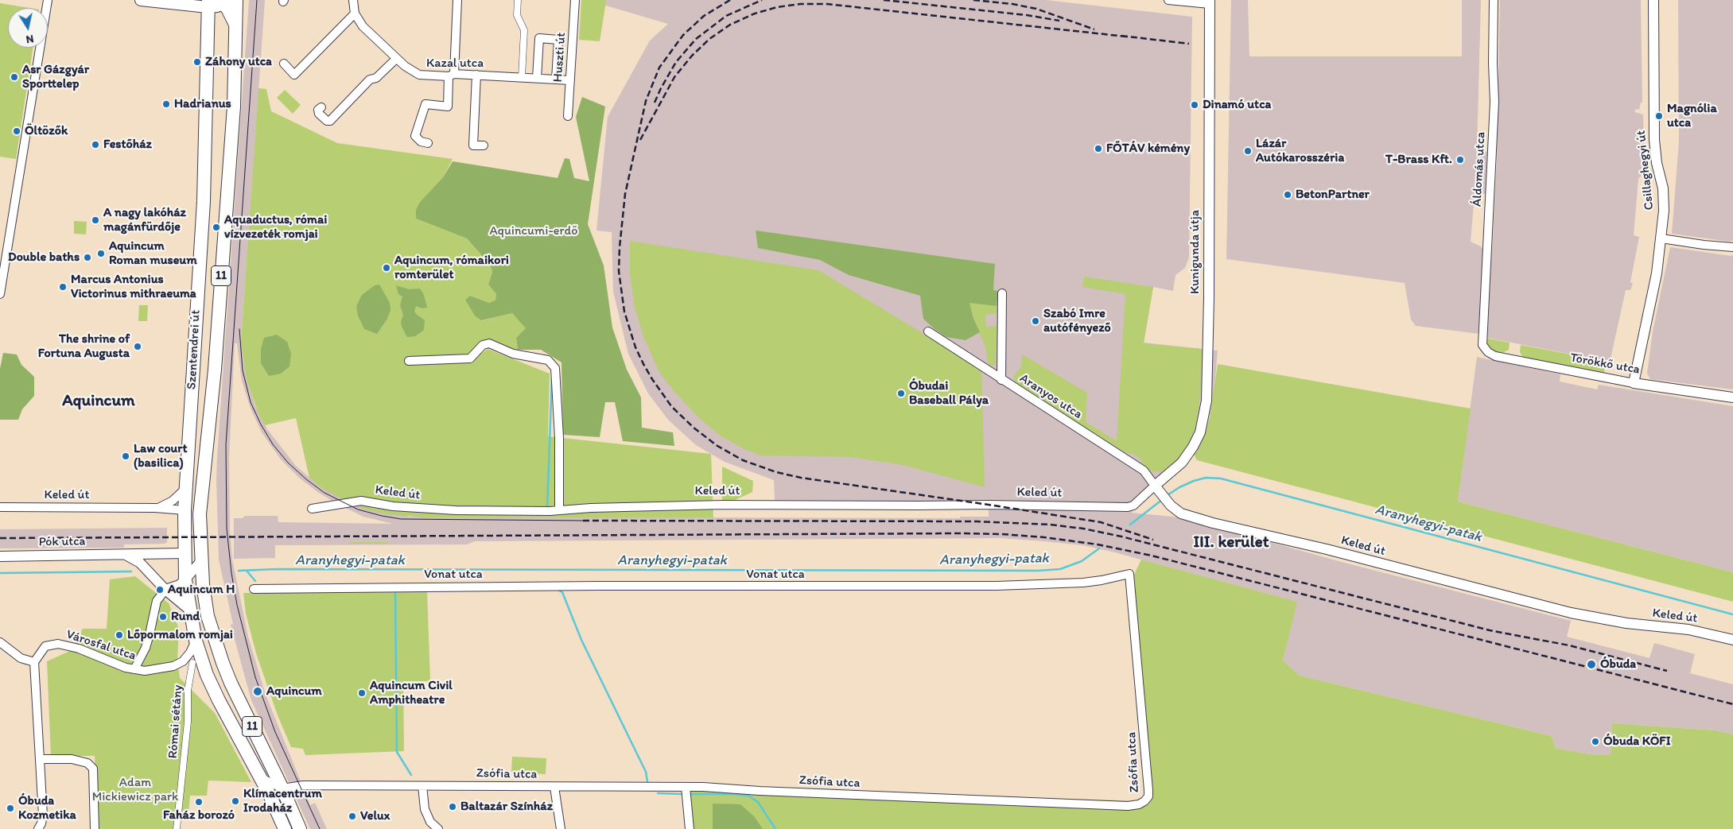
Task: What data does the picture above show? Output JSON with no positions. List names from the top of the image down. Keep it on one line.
{"streets":{"main road":["11","Szentendrei út"],"street":["Huszti út","Kazal utca","Áldomás utca","Csillaghegyi út","Kunigunda útja","Törökkő utca","Aranyos utca","Keled út","Pók utca","Vonat utca","Városfal utca","Római sétány","Zsófia utca"]},"crossings":[["Huszti út","Kazal utca"],["Áldomás utca","Törökkő utca"],["Csillaghegyi út","Törökkő utca"],["Kunigunda útja","Aranyos utca"],["Kunigunda útja","Keled út"],["Szentendrei út","Keled út"],["Szentendrei út","Pók utca"],["Szentendrei út","Városfal utca"],["Szentendrei út","Zsófia utca"],["Aranyos utca","Keled út"],["Vonat utca","Zsófia utca"]],"districts":["Aquincum","III. kerület"],"water":["Aranyhegyi-patak"],"parks":["Aquincumi-erdő","Adam Mickiewicz park"],"places":["Záhony utca","Asr Gázgyár Sporttelep","Hadrianus","Dinamó utca","Magnólia utca","Öltözők","Festőház","FŐTÁV kémény","Lázár Autókarosszéria","T-Brass Kft.","BetonPartner","A nagy lakóház magánfürdője","Aquaductus, római vízvezeték romjai","Aquincum Roman museum","Double baths","Aquincum, rómaikori romterület","Marcus Antonius Victorinus mithraeuma","Szabó Imre autófényező","The shrine of Fortuna Augusta","Óbudai Baseball Pálya","Law court (basilica)","Aquincum H","Rund","Lőpormalom romjai","Óbuda","Aquincum","Aquincum Civil Amphitheatre","Óbuda KÖFI","Klímacentrum Irodaház","Faház borozó","Baltazár Színház","Óbuda Kozmetika","Velux"],"north":"bottom"}
